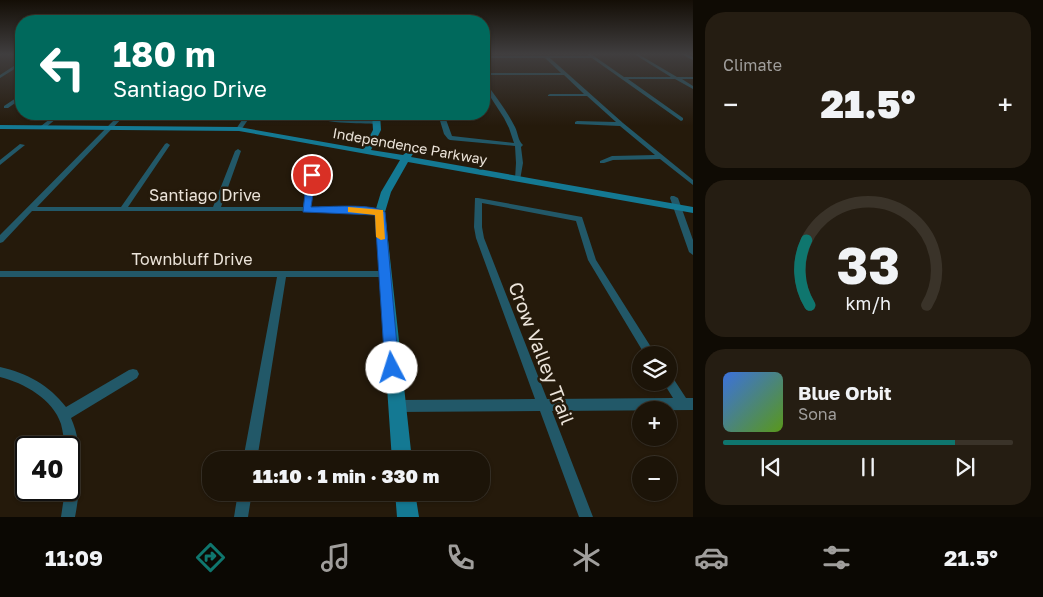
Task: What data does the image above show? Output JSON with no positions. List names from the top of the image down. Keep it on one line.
{"streets":{"main road":["Independence Parkway"],"street":["Santiago Drive","Townbluff Drive","Crow Valley Trail"]},"page":{"tile":"Climate","turn":["180 m","Santiago Drive"],"heat":["−","21.5°","+"],"map_buttons":["+","−"],"song":["Blue Orbit","Sona"],"limit":"40","trip":"11:10 · 1 min · 330 m","tabs":["11:09","21.5°"],"gauge":["33","km/h"]}}
